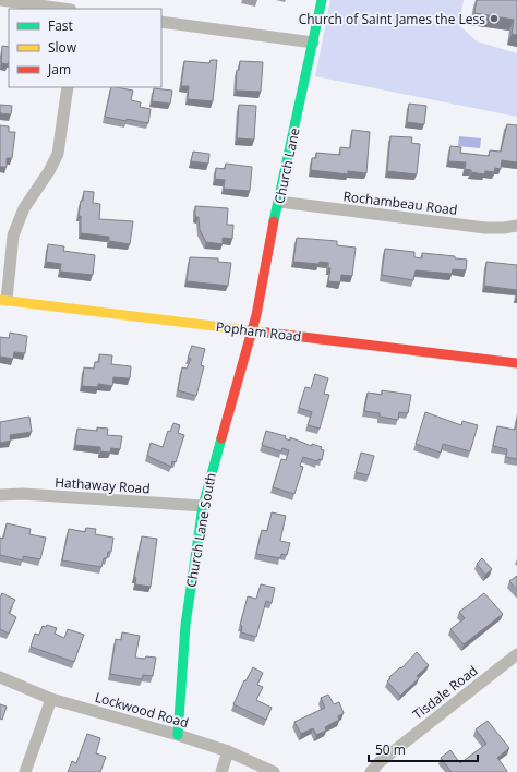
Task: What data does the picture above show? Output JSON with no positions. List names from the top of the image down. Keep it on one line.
{"streets":{"street":["Church Lane","Rochambeau Road","Popham Road","Hathaway Road","Church Lane South","Tisdale Road","Lockwood Road"]},"crossings":[["Church Lane","Rochambeau Road"],["Church Lane","Popham Road"],["Church Lane","Church Lane South"],["Popham Road","Church Lane South"],["Hathaway Road","Church Lane South"],["Church Lane South","Lockwood Road"]],"places":["Church of Saint James the Less"],"legend":["Fast","Slow","Jam"],"scale_bar":"50 m"}
